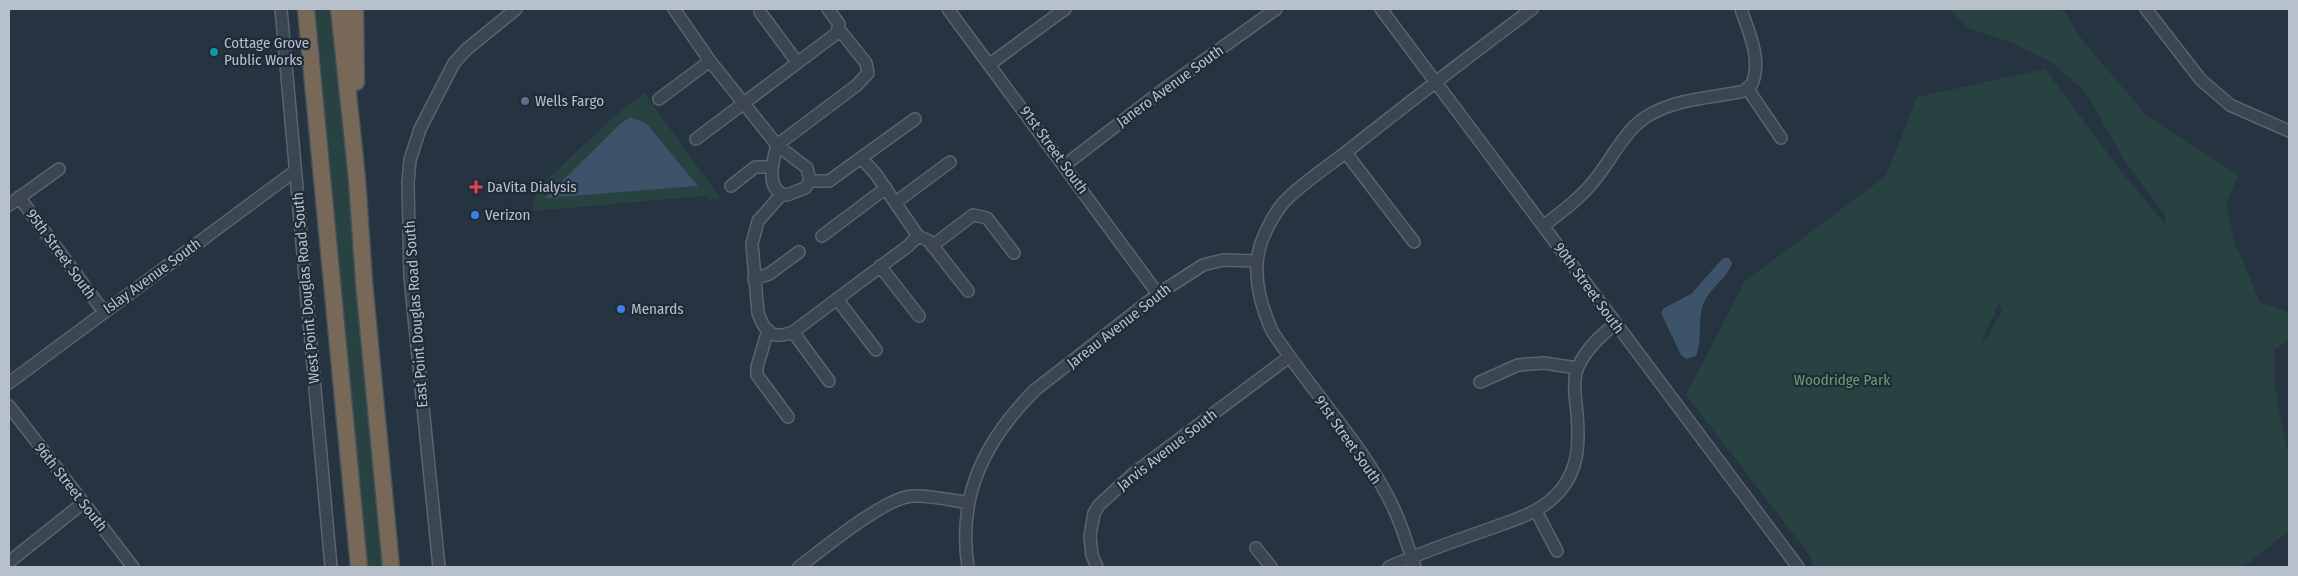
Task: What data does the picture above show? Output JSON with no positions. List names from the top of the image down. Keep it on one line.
{"streets":{"street":["Janero Avenue South","91st Street South","95th Street South","Islay Avenue South","West Point Douglas Road South","90th Street South","East Point Douglas Road South","Jareau Avenue South","Jarvis Avenue South","96th Street South"]},"crossings":[["Janero Avenue South","91st Street South"],["91st Street South","Jareau Avenue South"],["91st Street South","Jarvis Avenue South"],["95th Street South","Islay Avenue South"],["Islay Avenue South","West Point Douglas Road South"]],"parks":["Woodridge Park"],"places":{"other":["Cottage Grove Public Works","Wells Fargo","Verizon","Menards"],"health":["DaVita Dialysis"]}}
